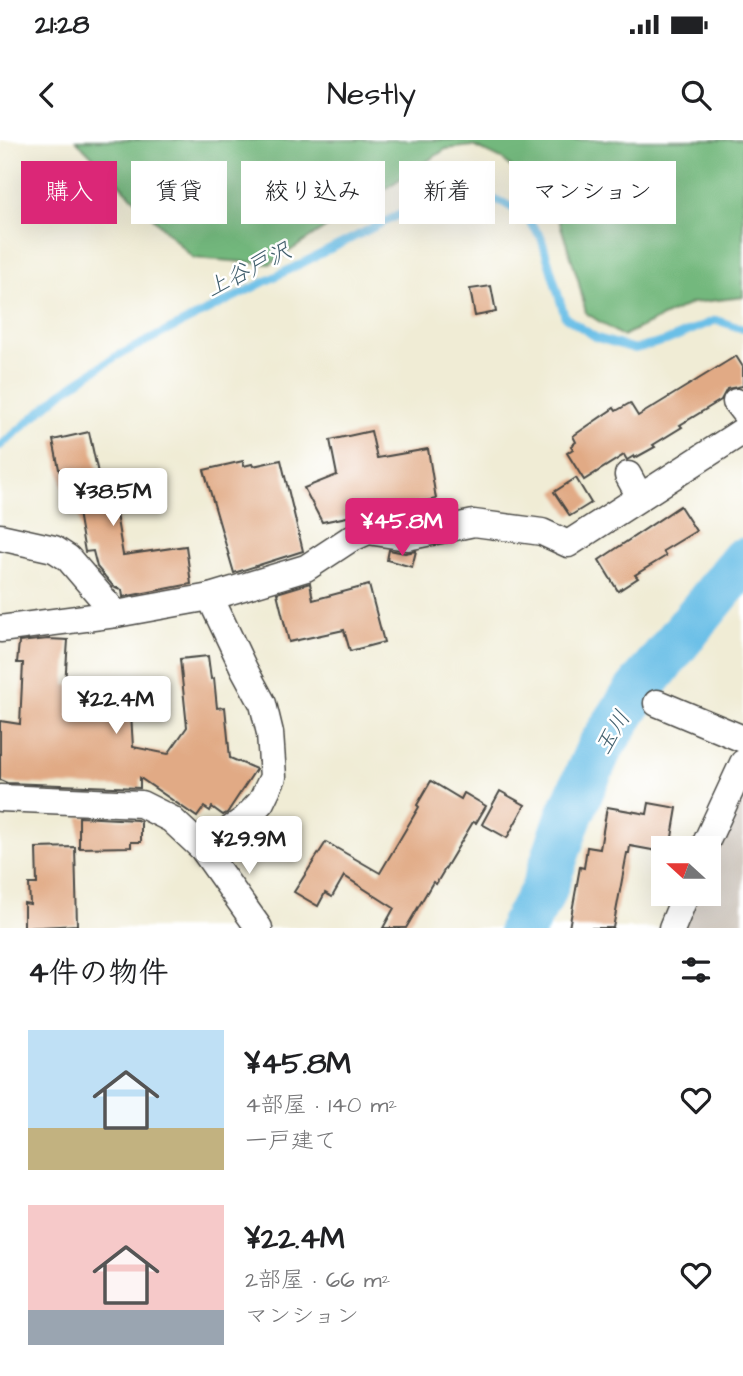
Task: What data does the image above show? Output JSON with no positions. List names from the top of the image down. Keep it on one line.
{"water":["上谷戸沢","玉川"],"north":"left","page":{"status":"21:28","header":"Nestly","chip":["購入","賃貸","絞り込み","新着","マンション"],"price":["¥38.5M","¥45.8M","¥22.4M","¥29.9M"],"heading":"4件の物件","list":[{"name":"¥45.8M","note":"4部屋 · 140 m² · 一戸建て"},{"name":"¥22.4M","note":"2部屋 · 66 m² · マンション"}]}}
